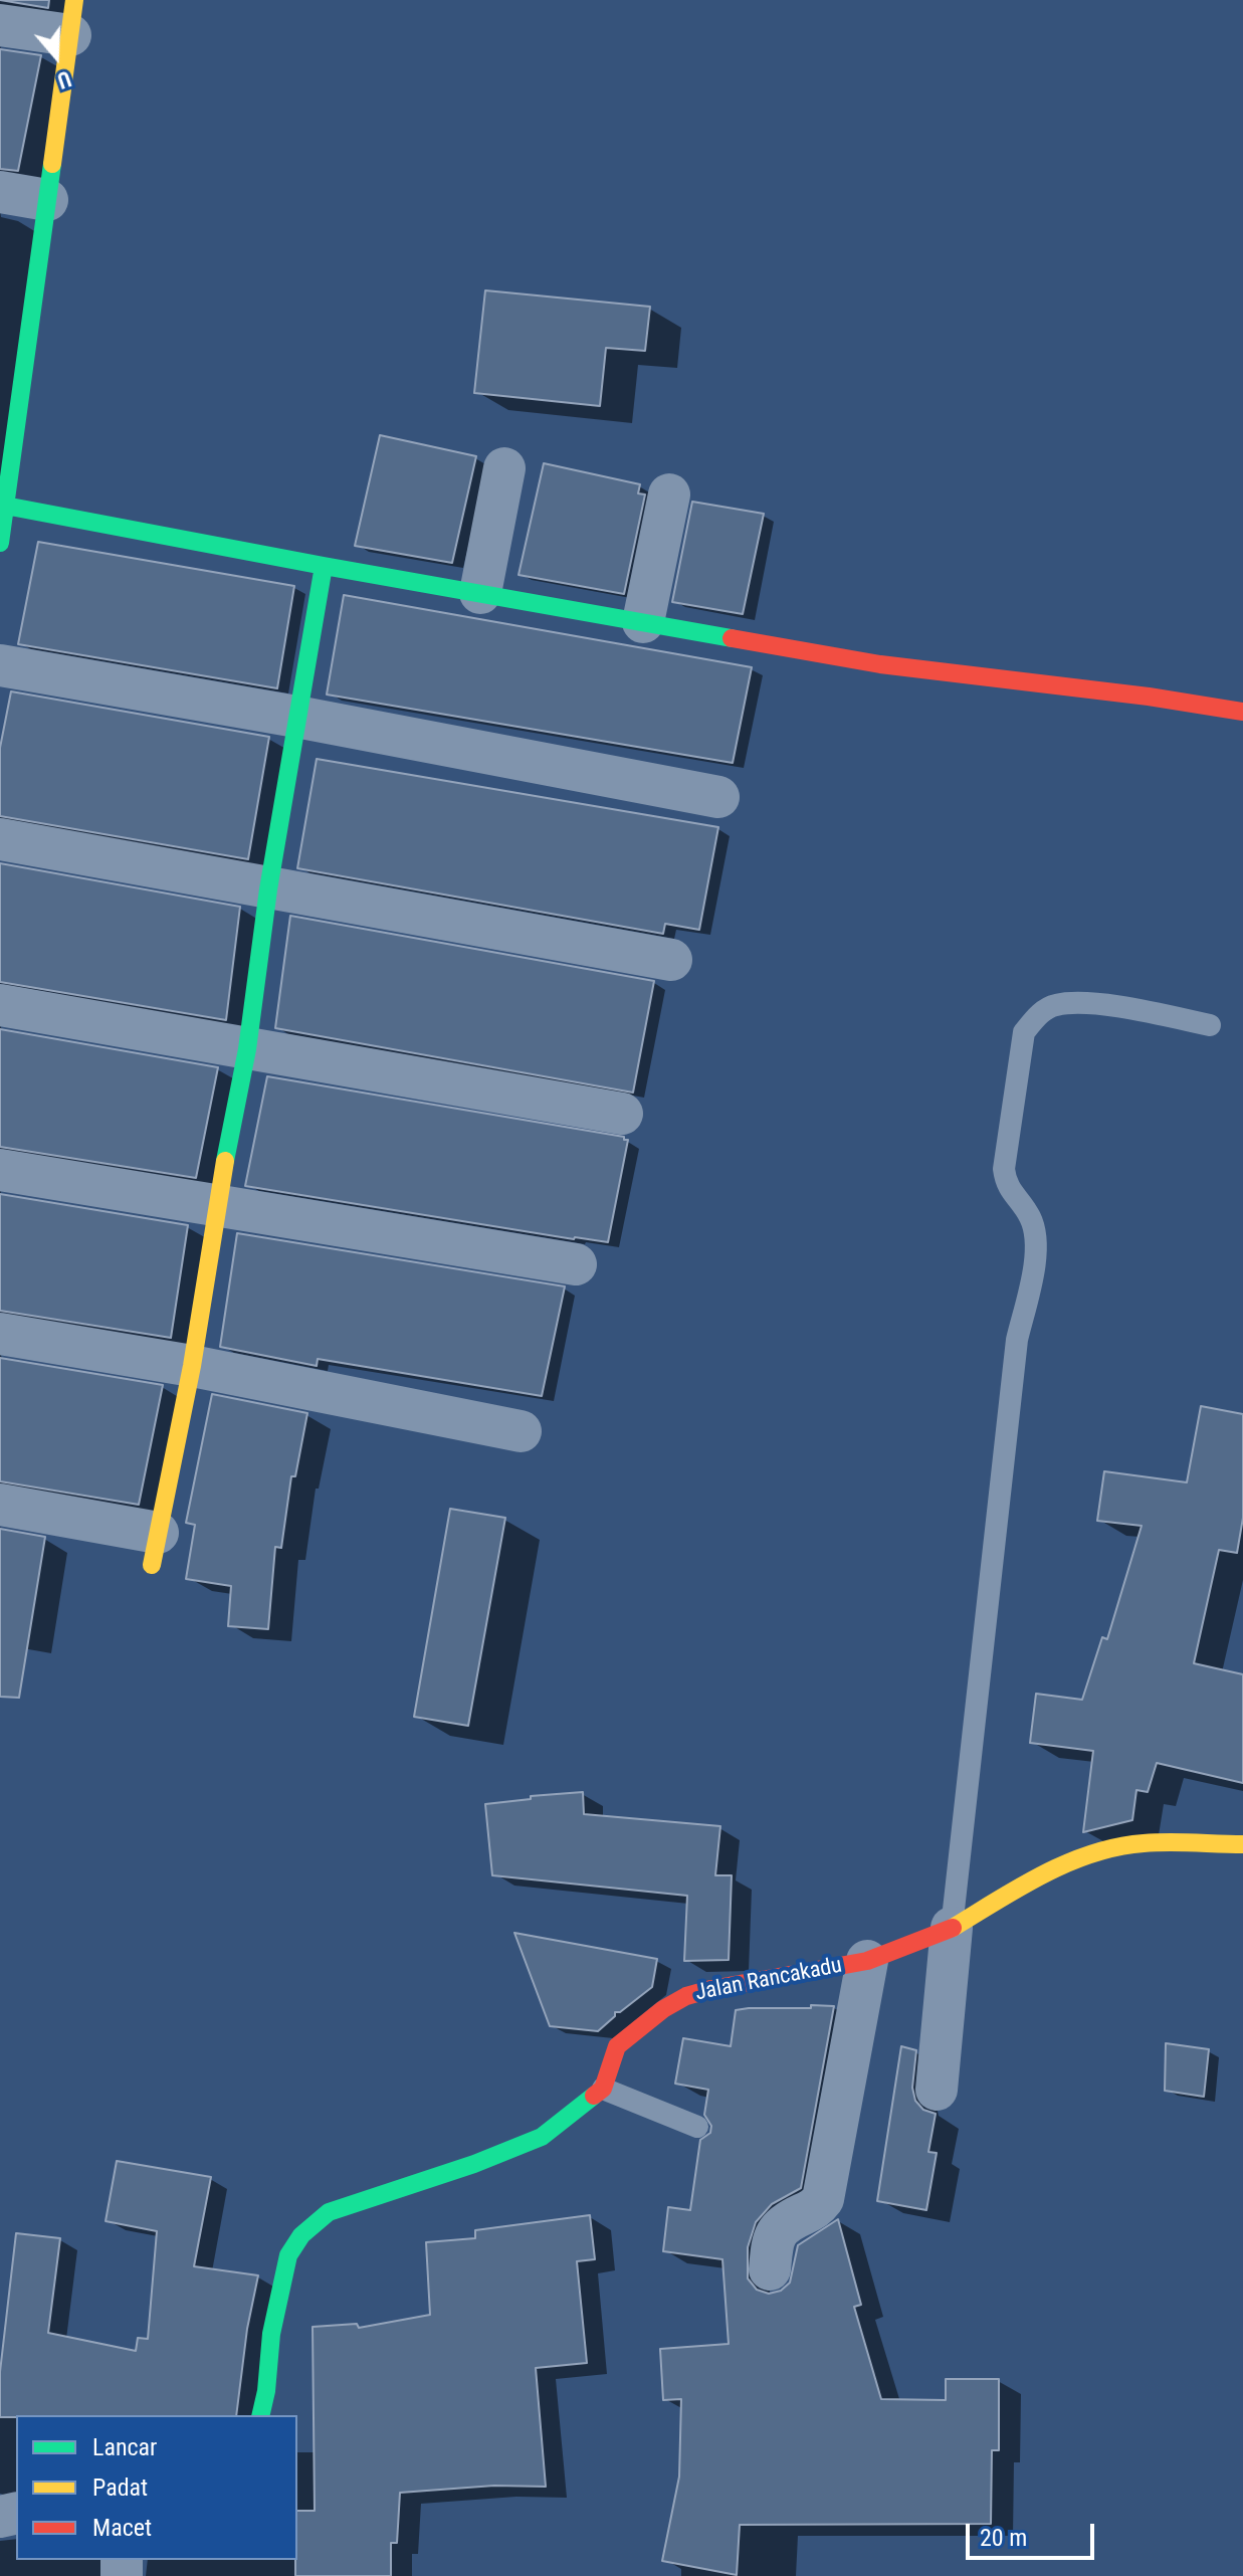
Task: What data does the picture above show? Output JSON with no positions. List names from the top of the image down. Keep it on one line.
{"streets":{"street":["Jalan Rancakadu"]},"legend":["Lancar","Padat","Macet"],"scale_bar":"20 m","north":"bottom"}
